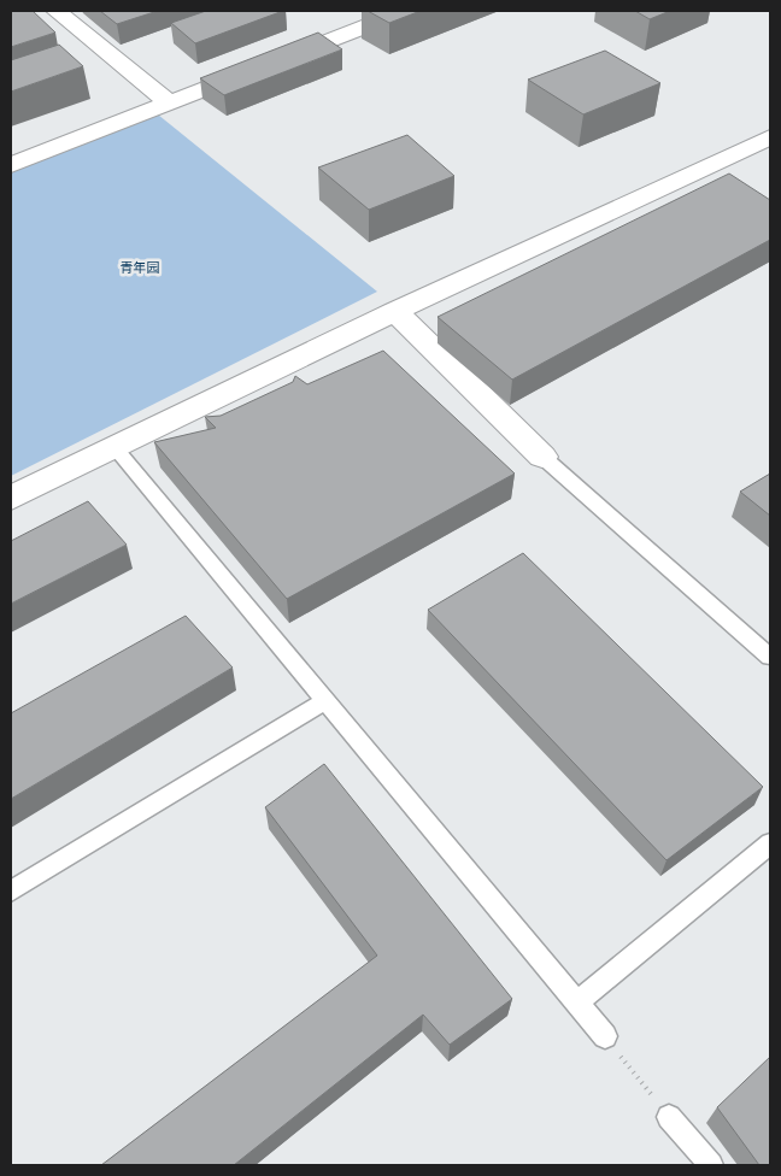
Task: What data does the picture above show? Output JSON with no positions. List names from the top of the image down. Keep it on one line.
{"parks":["青年园"]}
